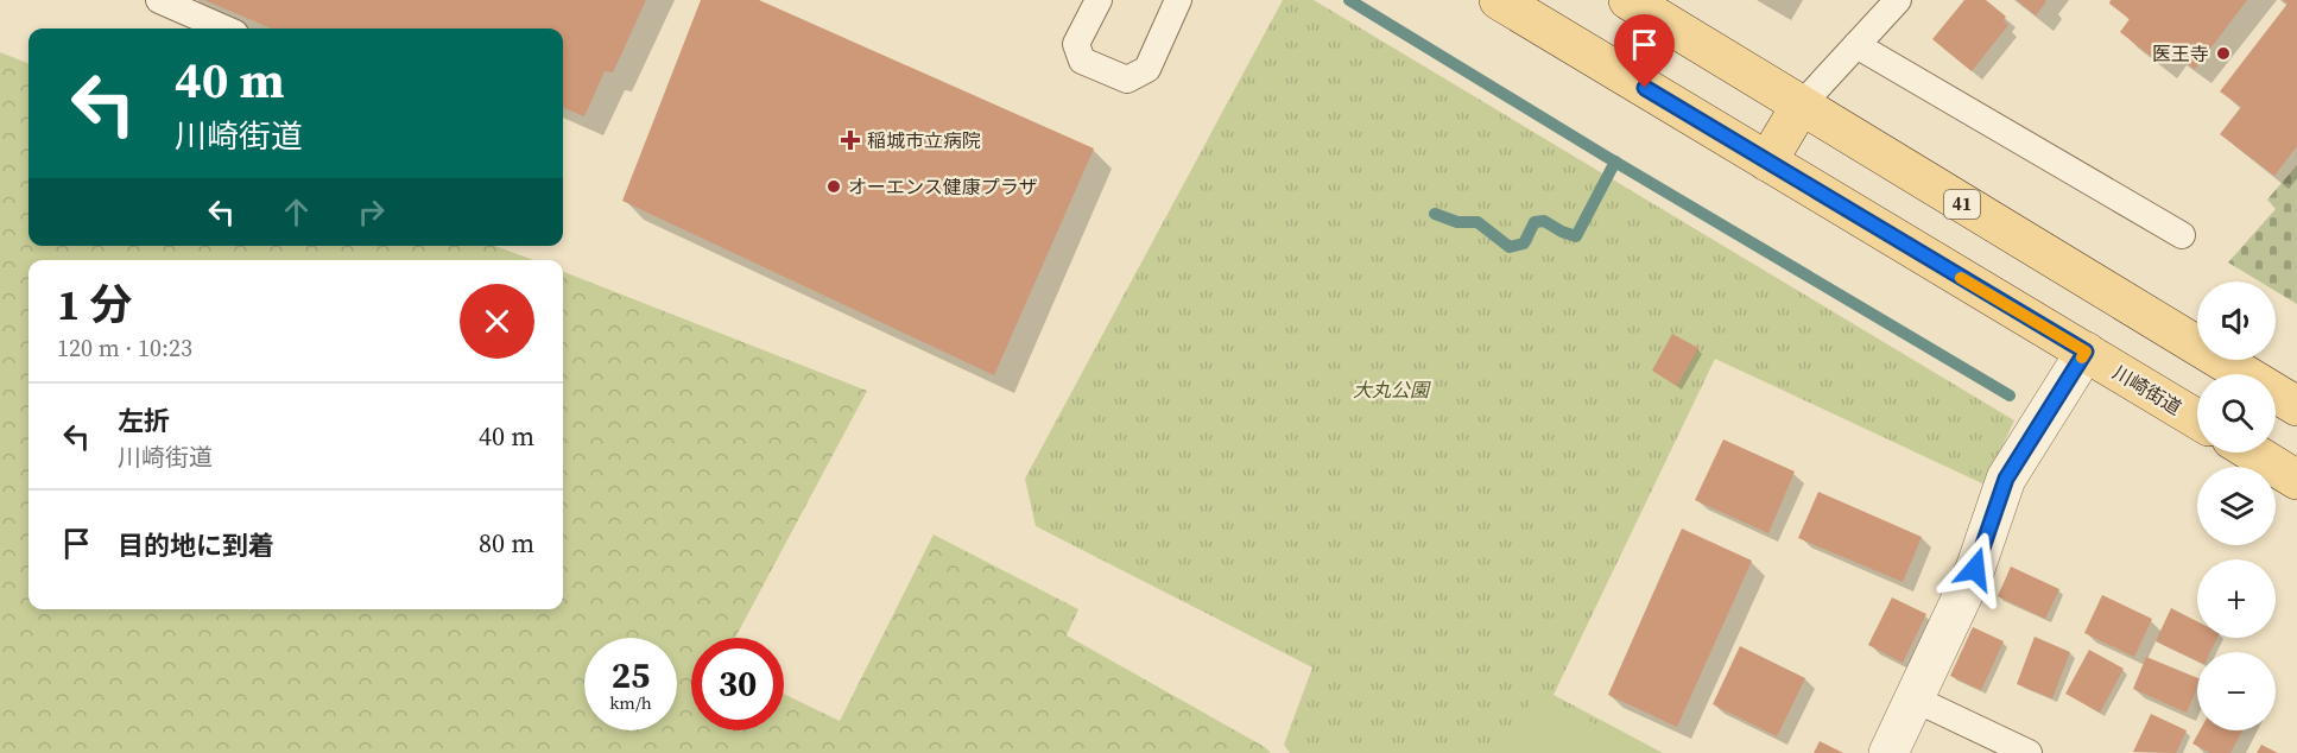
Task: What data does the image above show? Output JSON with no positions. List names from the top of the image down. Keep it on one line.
{"streets":{"main road":["41","川崎街道"]},"parks":["大丸公園"],"places":{"other":["医王寺","オーエンス健康プラザ"],"health":["稲城市立病院"]},"page":{"turn":["40 m","川崎街道"],"heading":["1 分","120 m · 10:23"],"map_buttons":["+","−"],"list":[{"name":"左折","note":"川崎街道","value":"40 m"},{"name":"目的地に到着","value":"80 m"}],"speed":"25 km/h","limit":"30"}}
